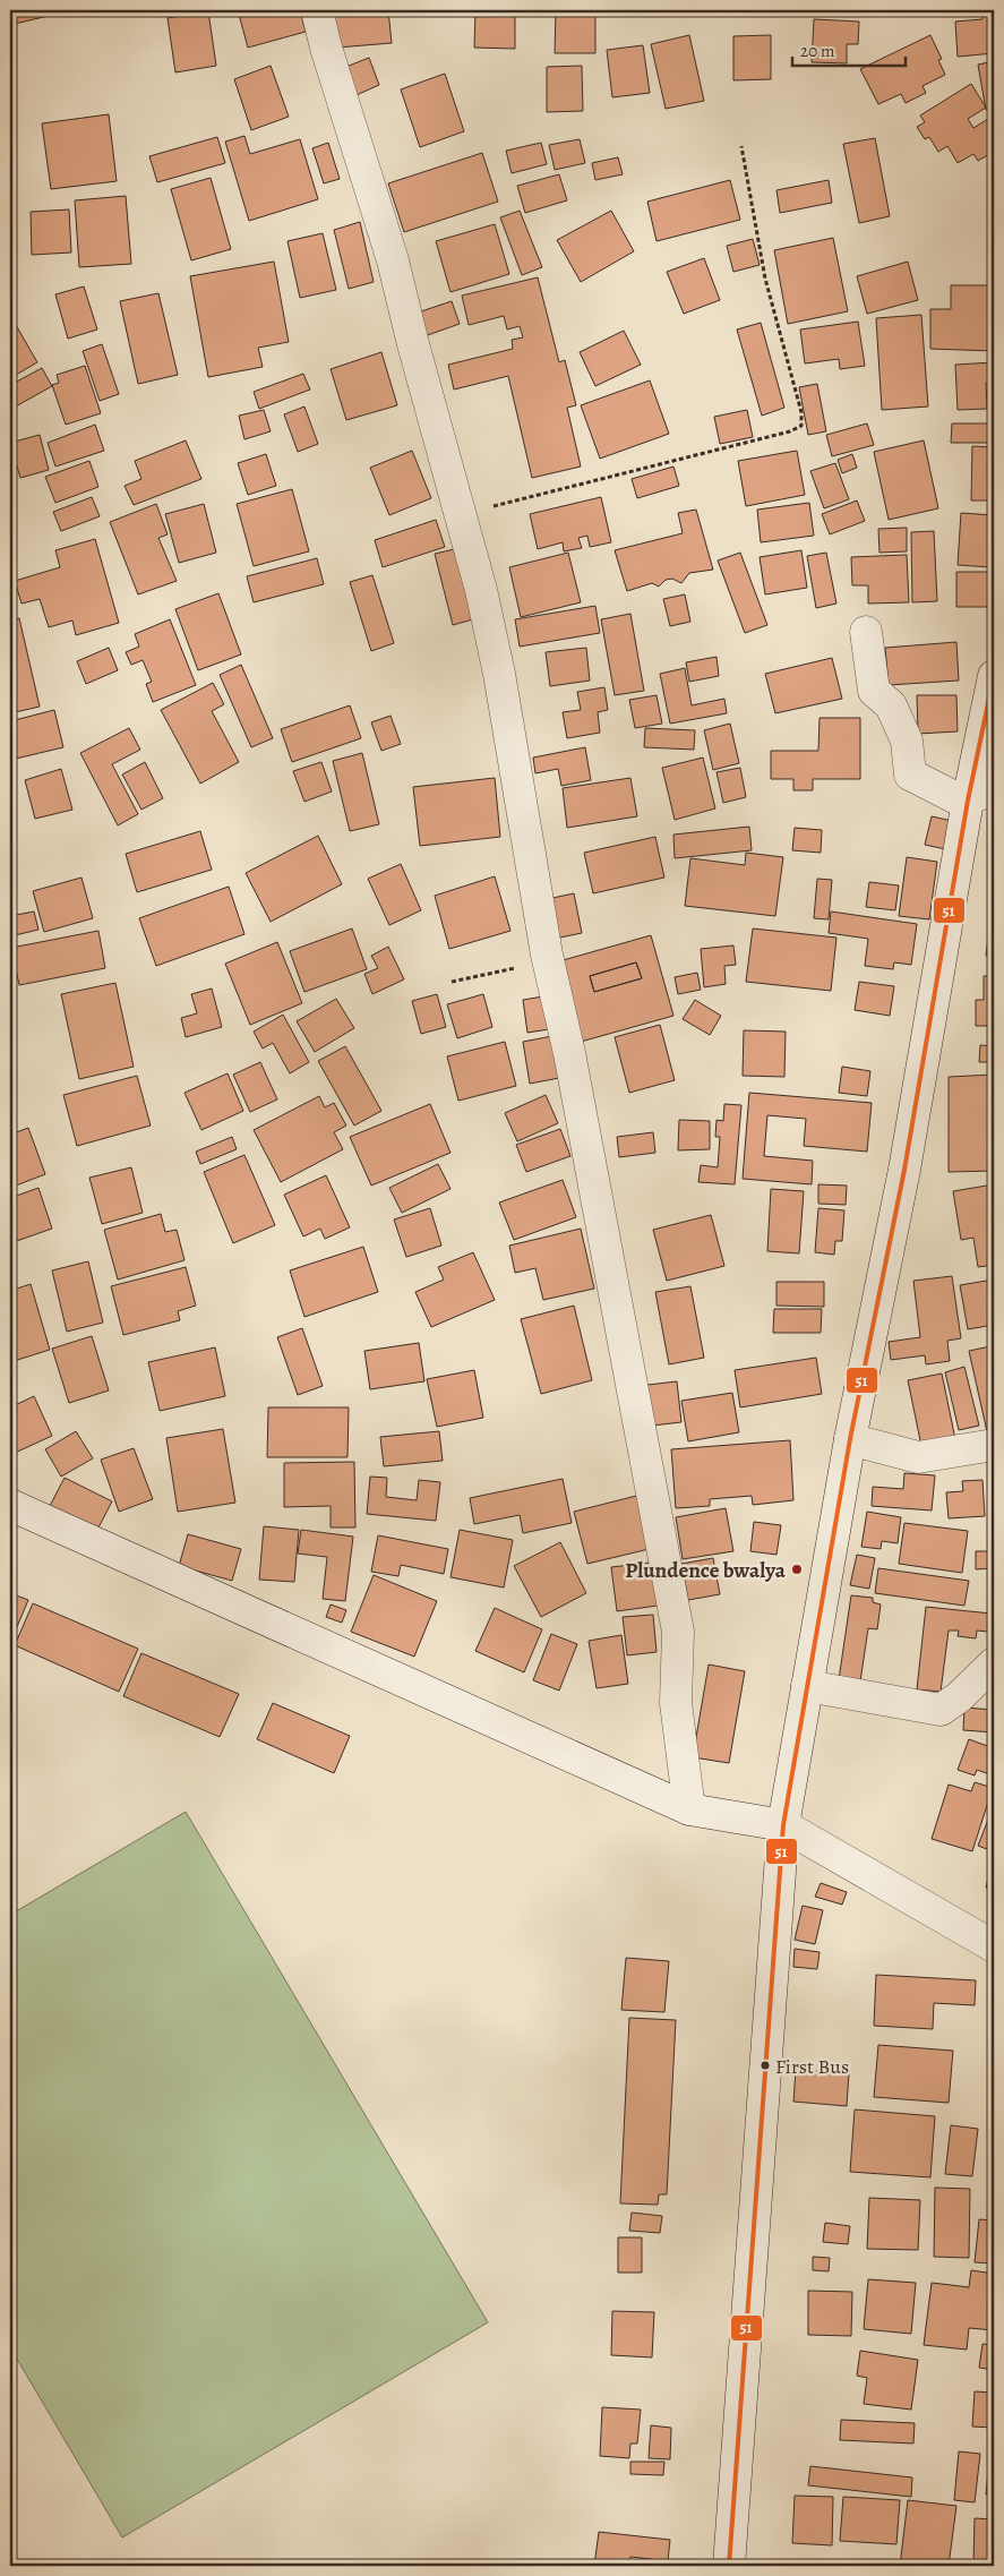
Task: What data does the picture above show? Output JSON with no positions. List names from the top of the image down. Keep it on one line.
{"places":["Plundence bwalya","First Bus"],"lines":["transit line 51"],"scale_bar":"20 m"}
